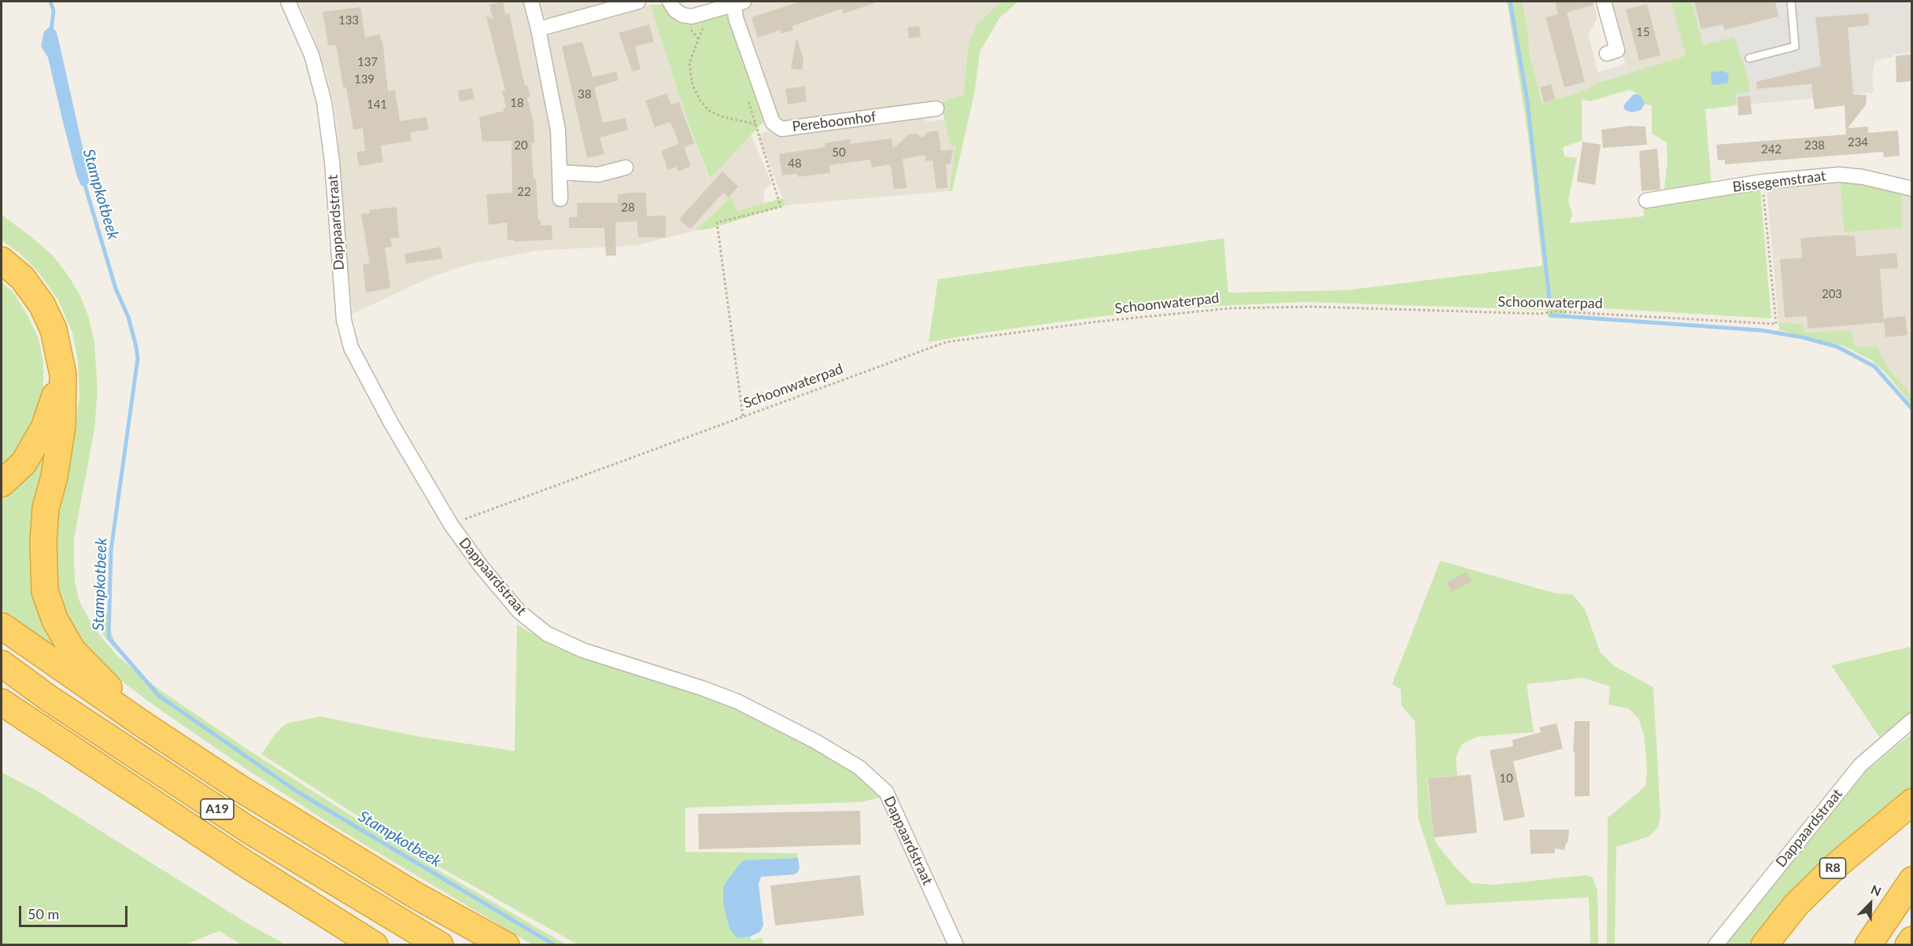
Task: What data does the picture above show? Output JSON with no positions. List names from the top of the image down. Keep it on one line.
{"streets":{"highway":["A19","R8"],"street":["Pereboomhof","Bissegemstraat","Dappaardstraat"],"path":["Schoonwaterpad"]},"crossings":[["Bissegemstraat","Schoonwaterpad"],["Dappaardstraat","Schoonwaterpad"]],"water":["Stampkotbeek"],"house_numbers":["133","15","137","139","38","18","141","234","20","238","242","50","48","22","28","203","10"],"scale_bar":"50 m","north":"top right"}
